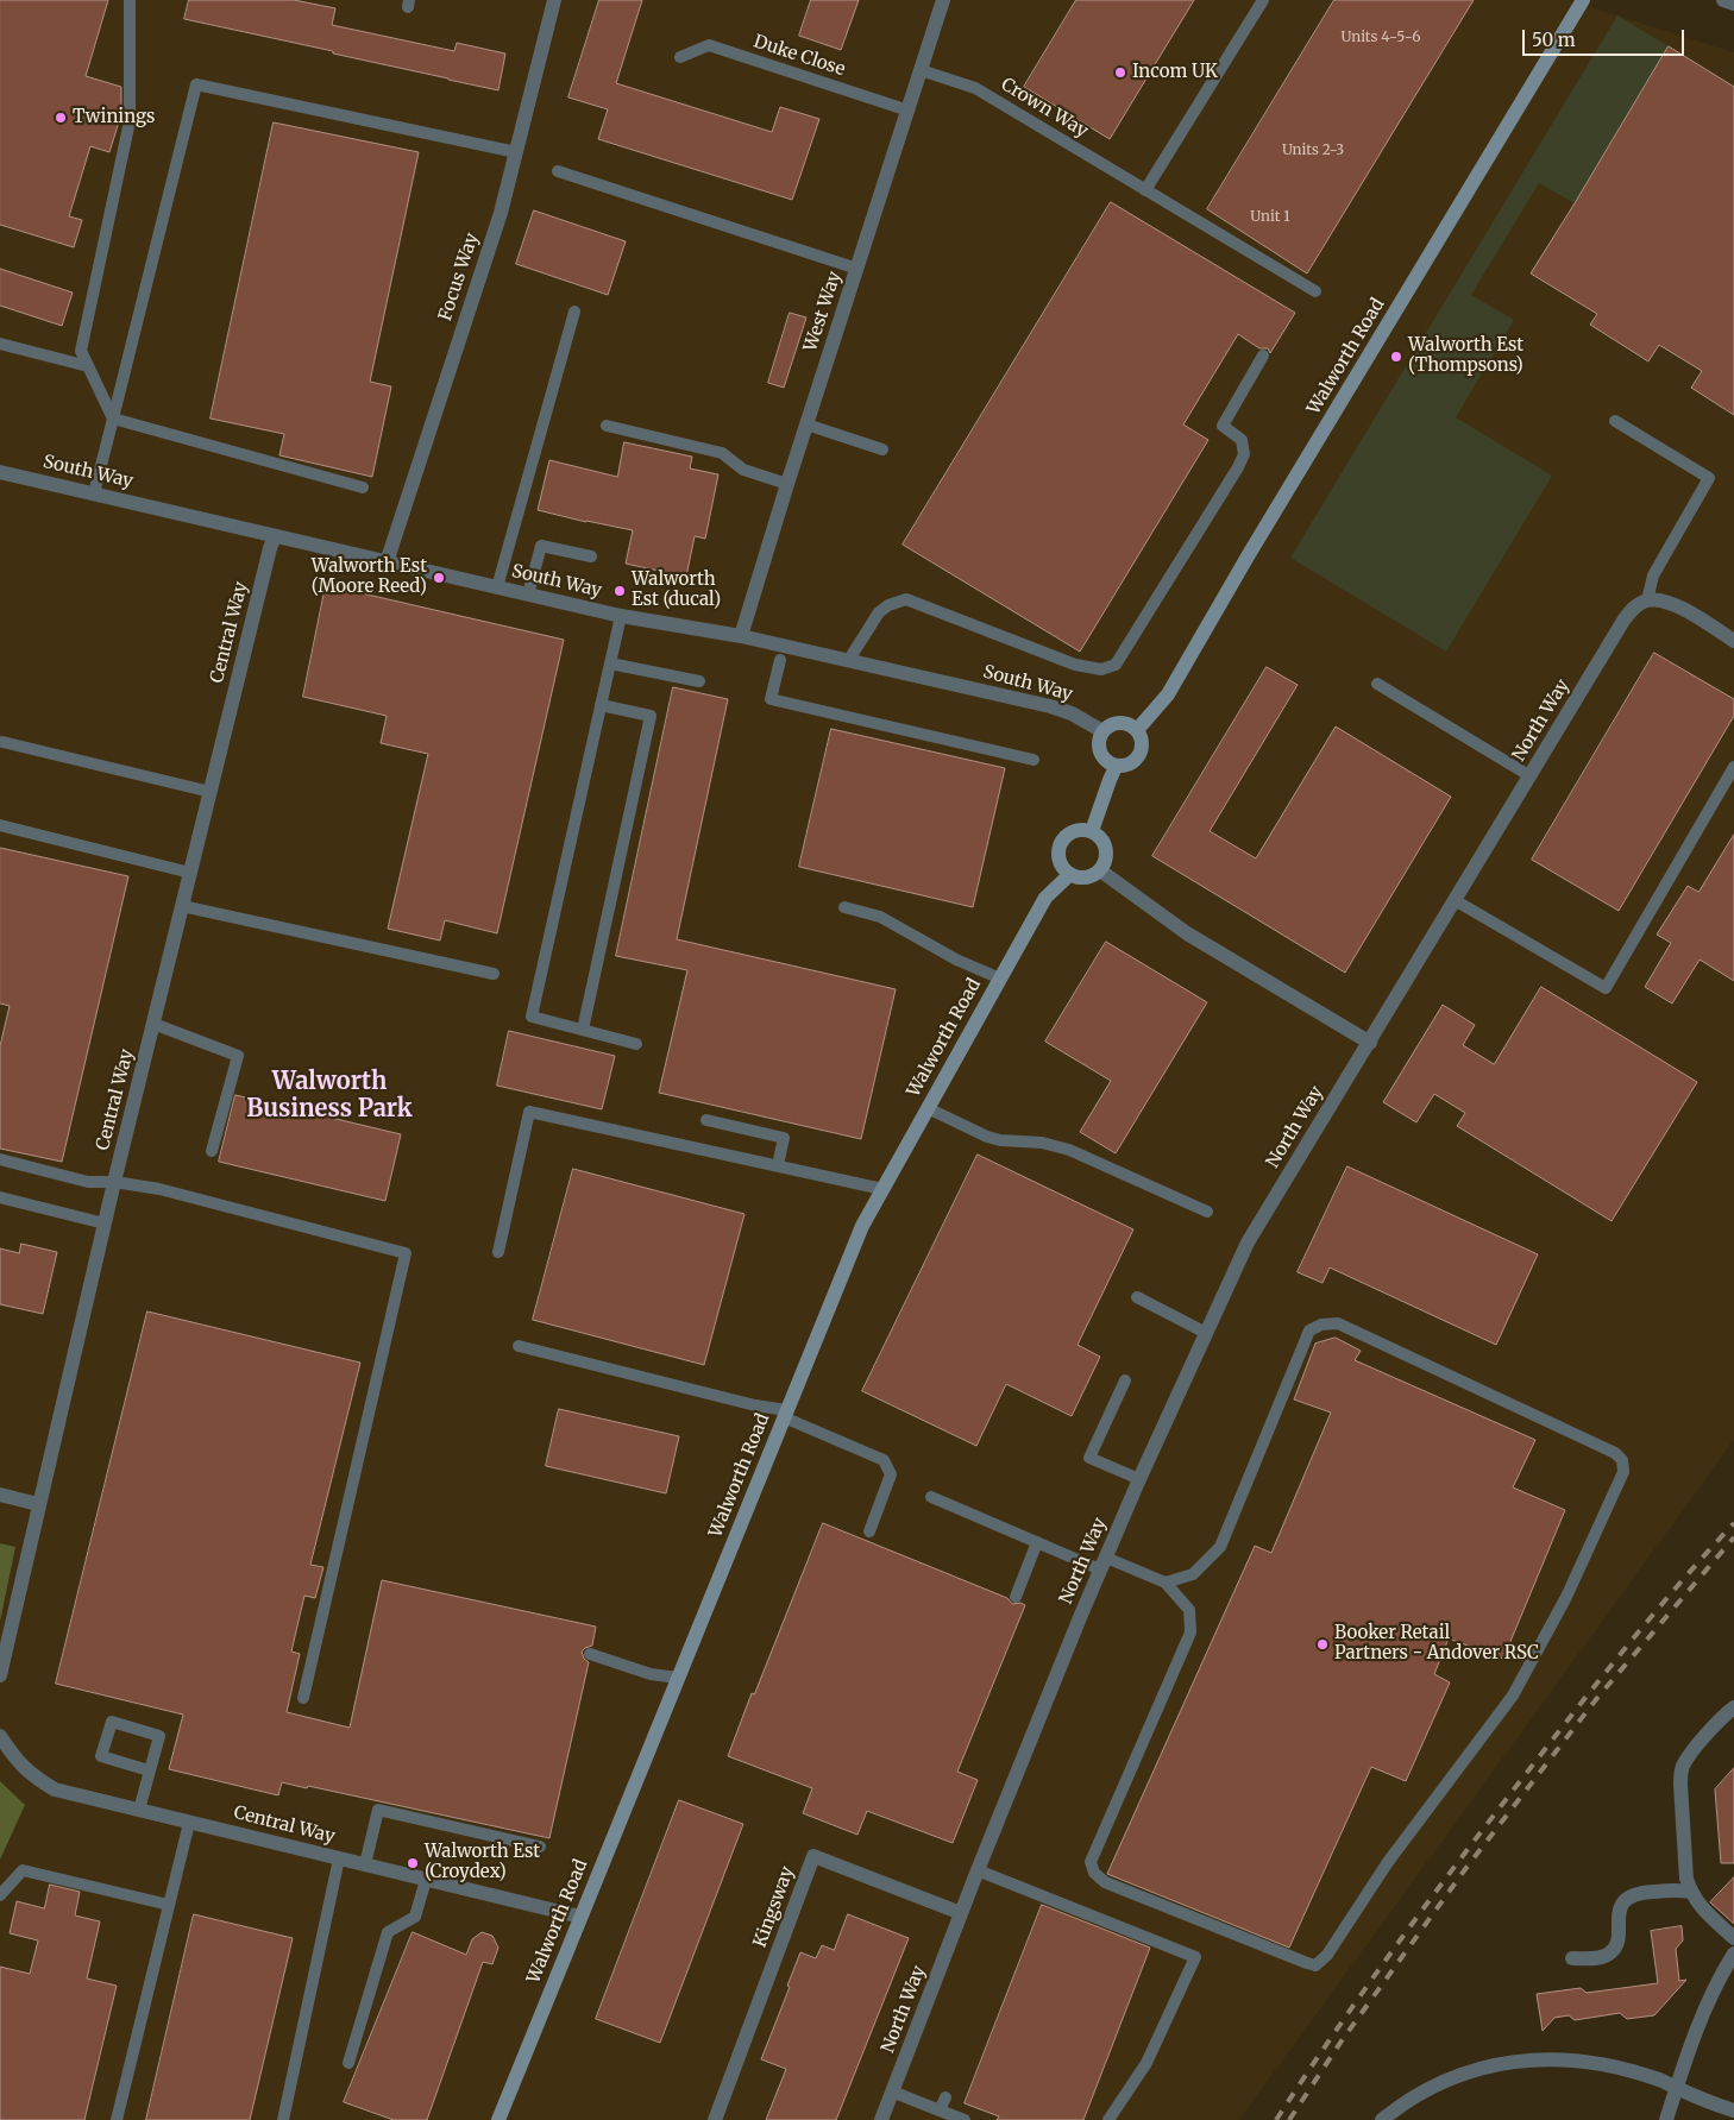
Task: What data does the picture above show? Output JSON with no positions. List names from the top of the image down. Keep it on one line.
{"streets":{"street":["Focus Way","West Way","Walworth Road","South Way","Central Way","North Way","Kingsway"],"lane":["Duke Close","Crown Way"]},"crossings":[["Duke Close","West Way"],["Crown Way","West Way"],["Focus Way","South Way"],["West Way","South Way"],["Walworth Road","South Way"],["Walworth Road","Central Way"],["South Way","Central Way"],["North Way","Kingsway"]],"districts":["Walworth Business Park"],"places":["Incom UK","Twinings","Walworth Est (Thompsons)","Walworth Est (Moore Reed)","Walworth Est (ducal)","Booker Retail Partners - Andover RSC","Walworth Est (Croydex)"],"house_numbers":["Units 4-5-6","Units 2-3","Unit 1"],"scale_bar":"50 m"}
